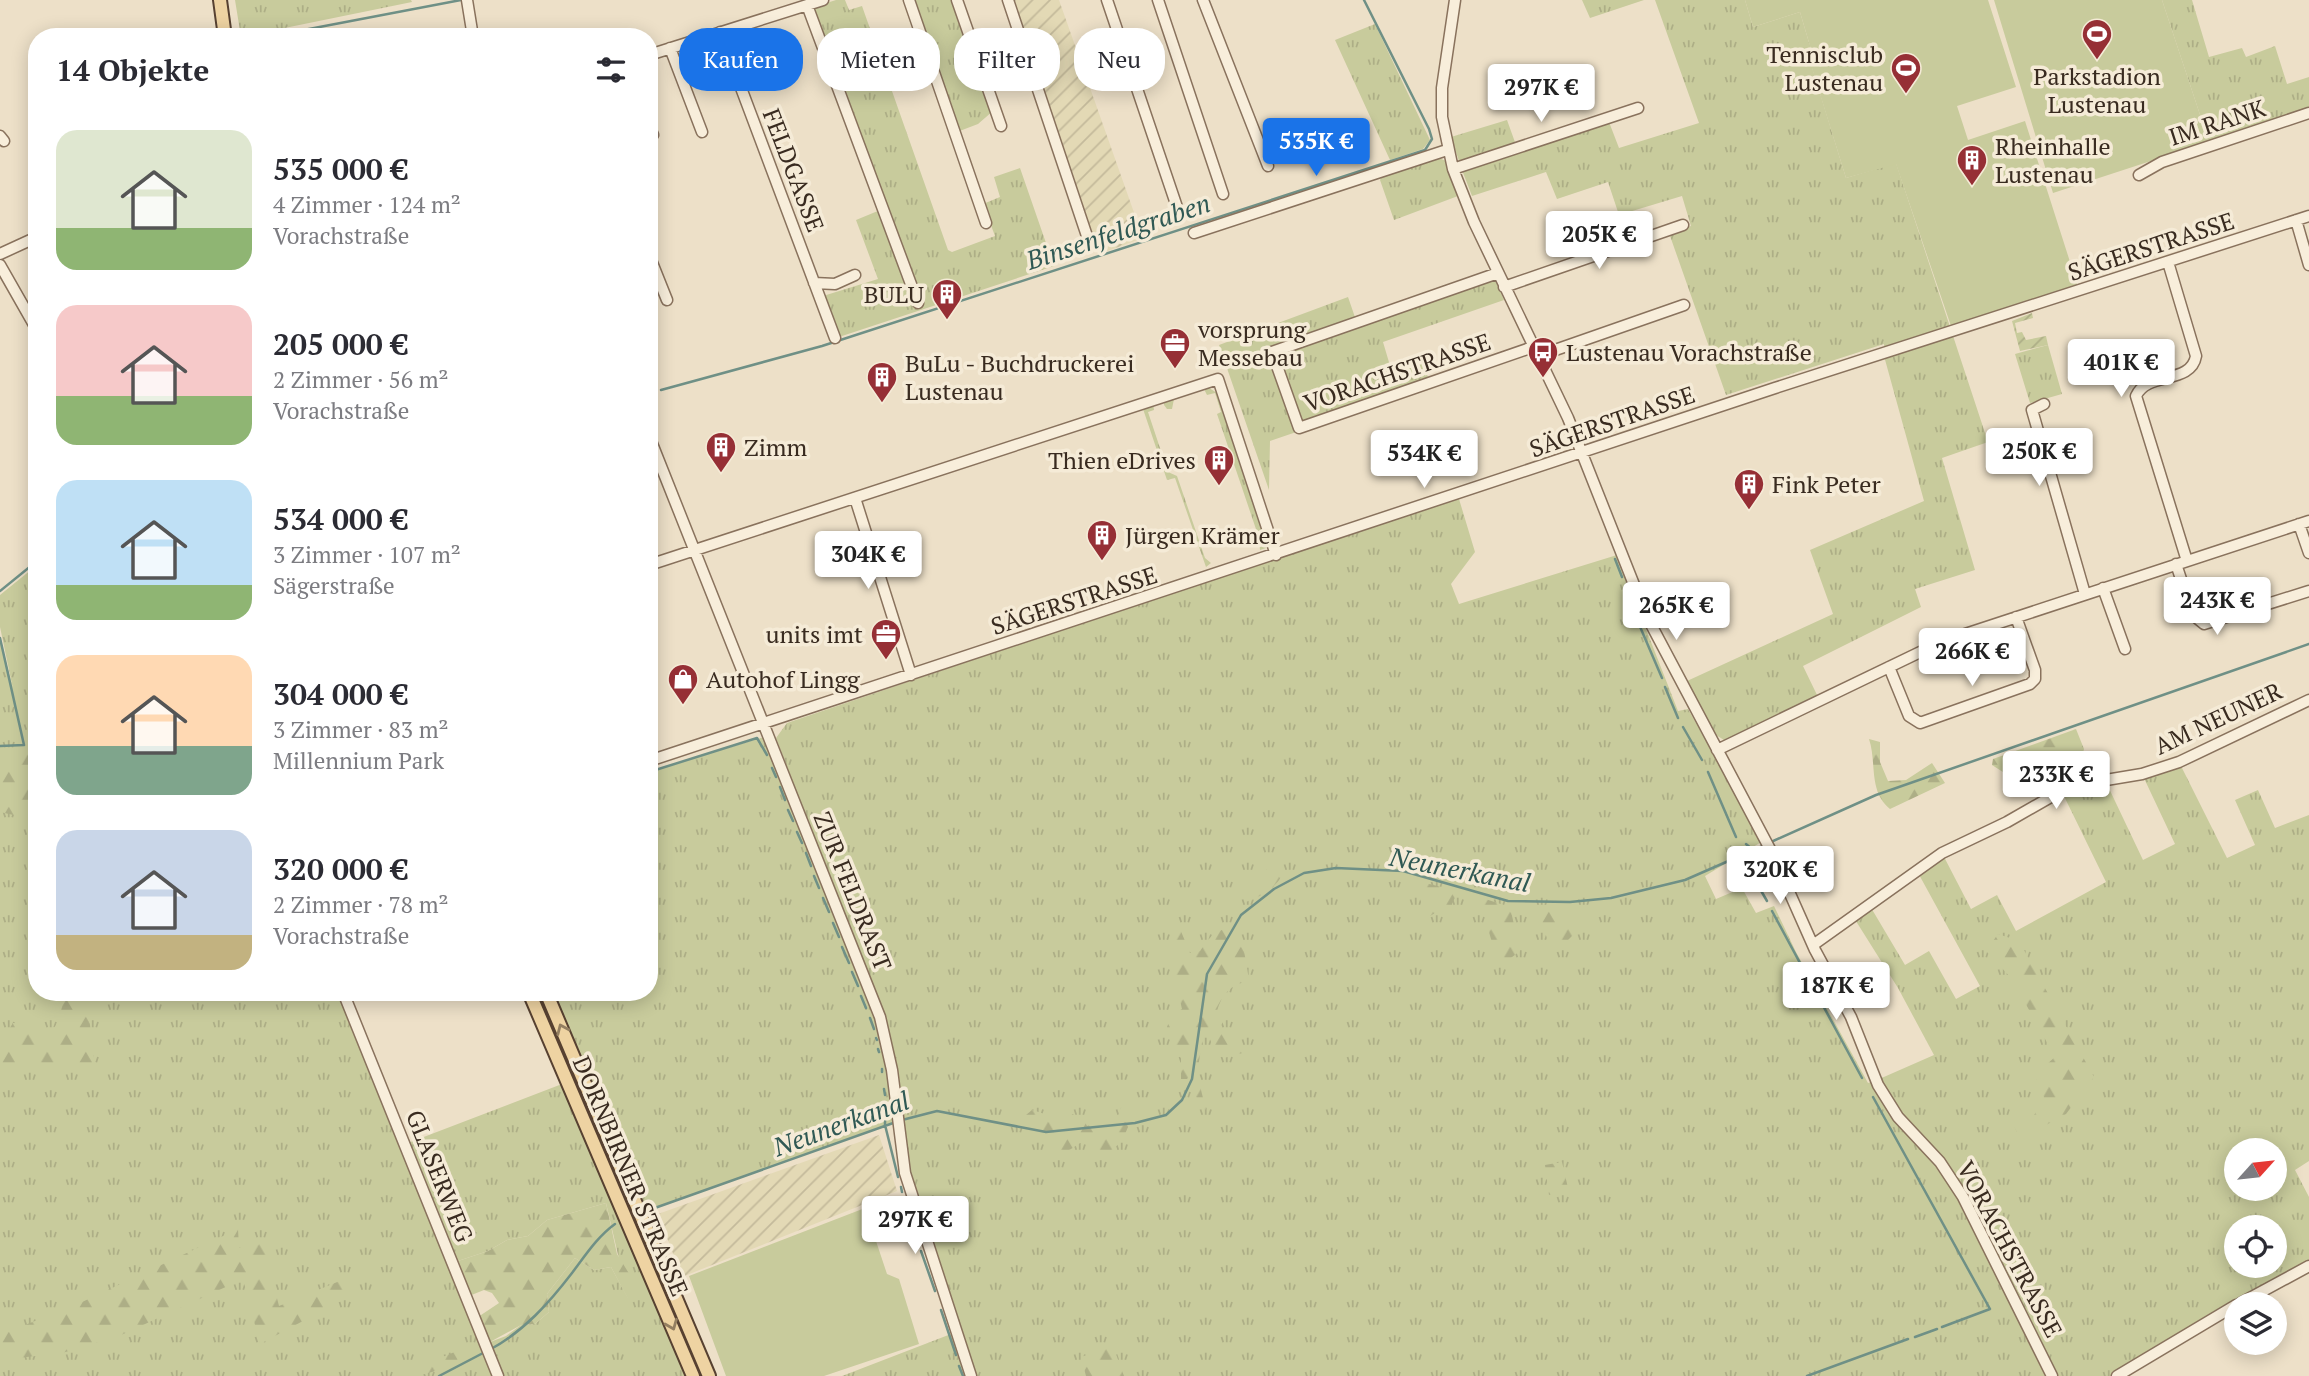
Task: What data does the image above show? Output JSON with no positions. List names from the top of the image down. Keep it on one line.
{"streets":{"main road":["DORNBIRNER STRASSE"],"street":["IM RANK","FELDGASSE","SÄGERSTRASSE","VORACHSTRASSE","AM NEUNER","ZUR FELDRAST","GLASERWEG"]},"crossings":[["SÄGERSTRASSE","VORACHSTRASSE"],["SÄGERSTRASSE","ZUR FELDRAST"],["VORACHSTRASSE","AM NEUNER"]],"water":["Binsenfeldgraben","Neunerkanal"],"places":{"sports":["Parkstadion Lustenau","Tennisclub Lustenau"],"building":["Rheinhalle Lustenau","BULU","BuLu - Buchdruckerei Lustenau","Zimm","Thien eDrives","Fink Peter","Jürgen Krämer"],"office":["vorsprung Messebau","units imt"],"bus stop":["Lustenau Vorachstraße"],"shop":["Autohof Lingg"]},"north":"top right","page":{"chip":["Kaufen","Mieten","Filter","Neu"],"heading":"14 Objekte","price":["297K €","535K €","205K €","401K €","250K €","534K €","304K €","243K €","265K €","266K €","233K €","320K €","187K €","297K €"],"list":[{"name":"535 000 €","note":"4 Zimmer · 124 m² · Vorachstraße"},{"name":"205 000 €","note":"2 Zimmer · 56 m² · Vorachstraße"},{"name":"534 000 €","note":"3 Zimmer · 107 m² · Sägerstraße"},{"name":"304 000 €","note":"3 Zimmer · 83 m² · Millennium Park"},{"name":"320 000 €","note":"2 Zimmer · 78 m² · Vorachstraße"}]}}
